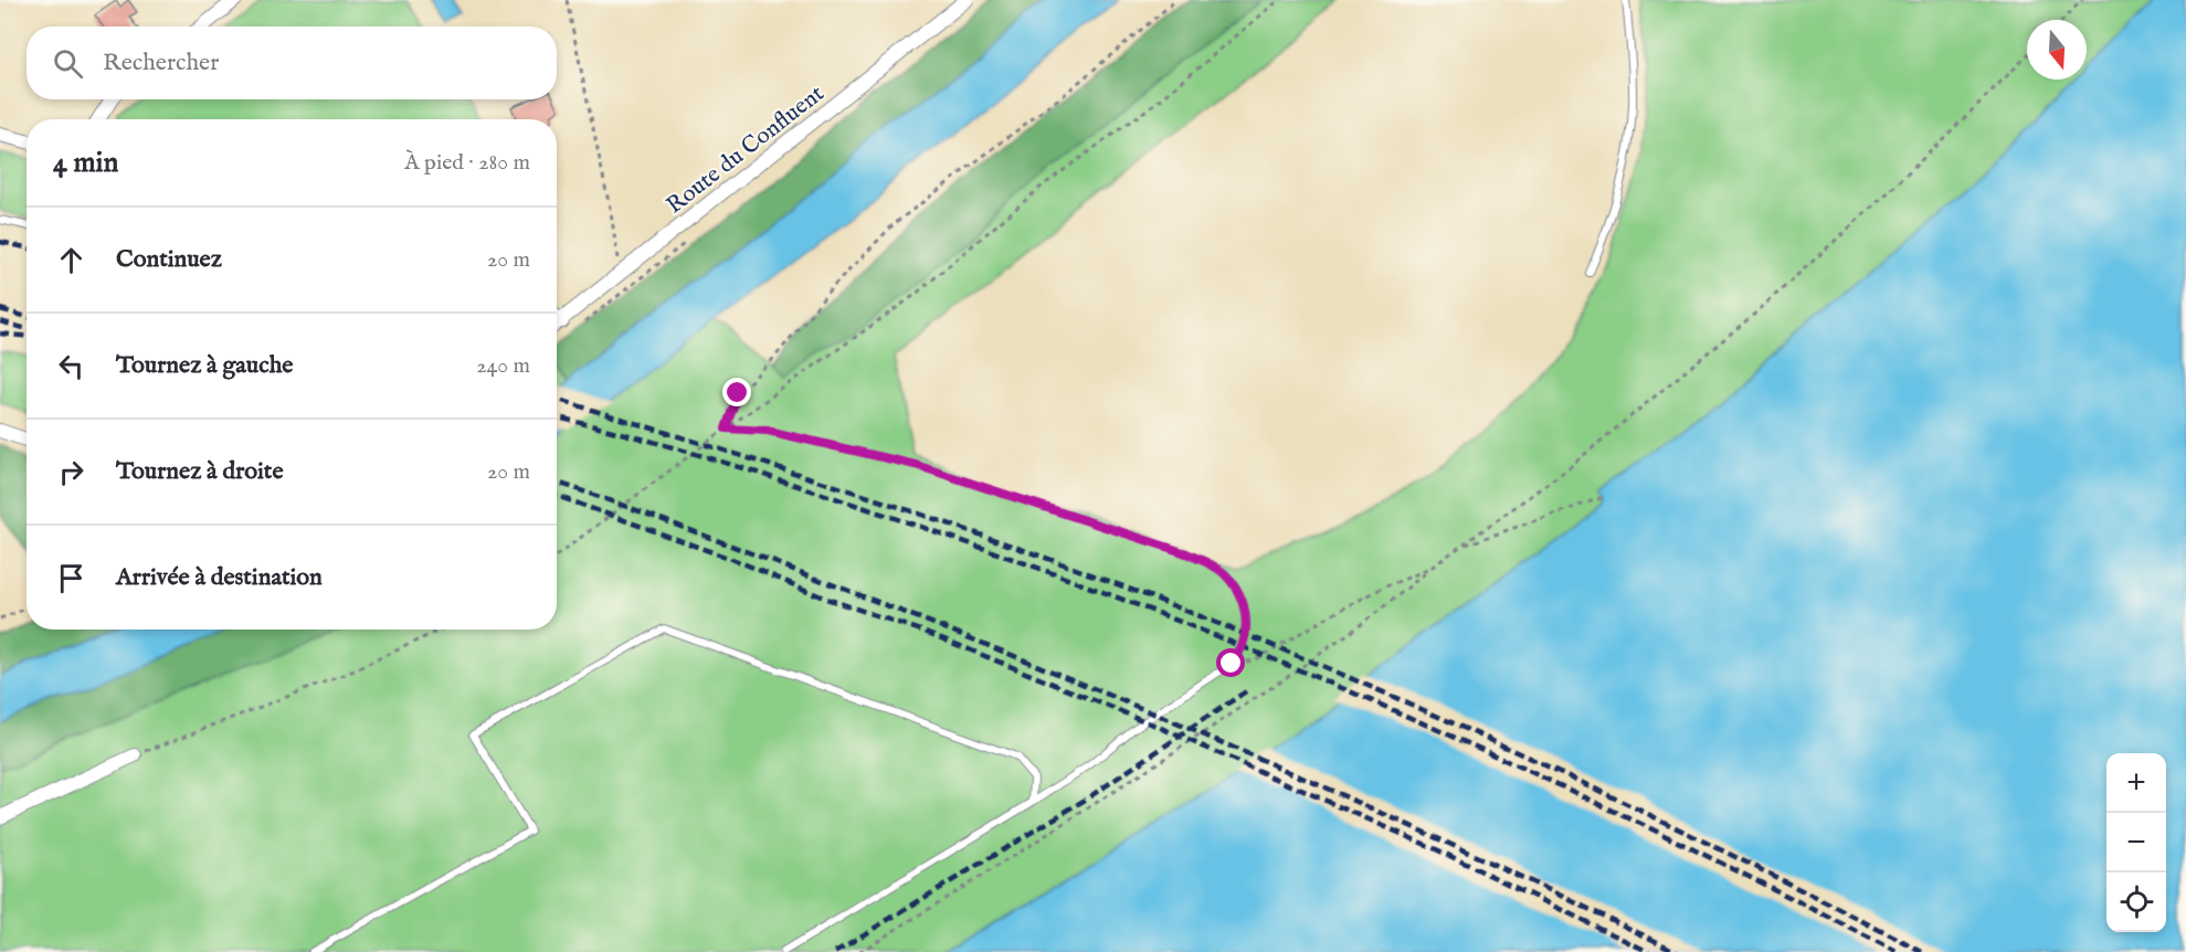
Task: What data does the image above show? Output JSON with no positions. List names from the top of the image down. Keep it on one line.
{"streets":{"street":["Route du Confluent"]},"north":"bottom","page":{"search":"Rechercher","heading":["4 min","À pied · 280 m"],"list":[["Continuez","20 m"],["Tournez à gauche","240 m"],["Tournez à droite","20 m"],"Arrivée à destination"],"map_buttons":["+","−"]}}
